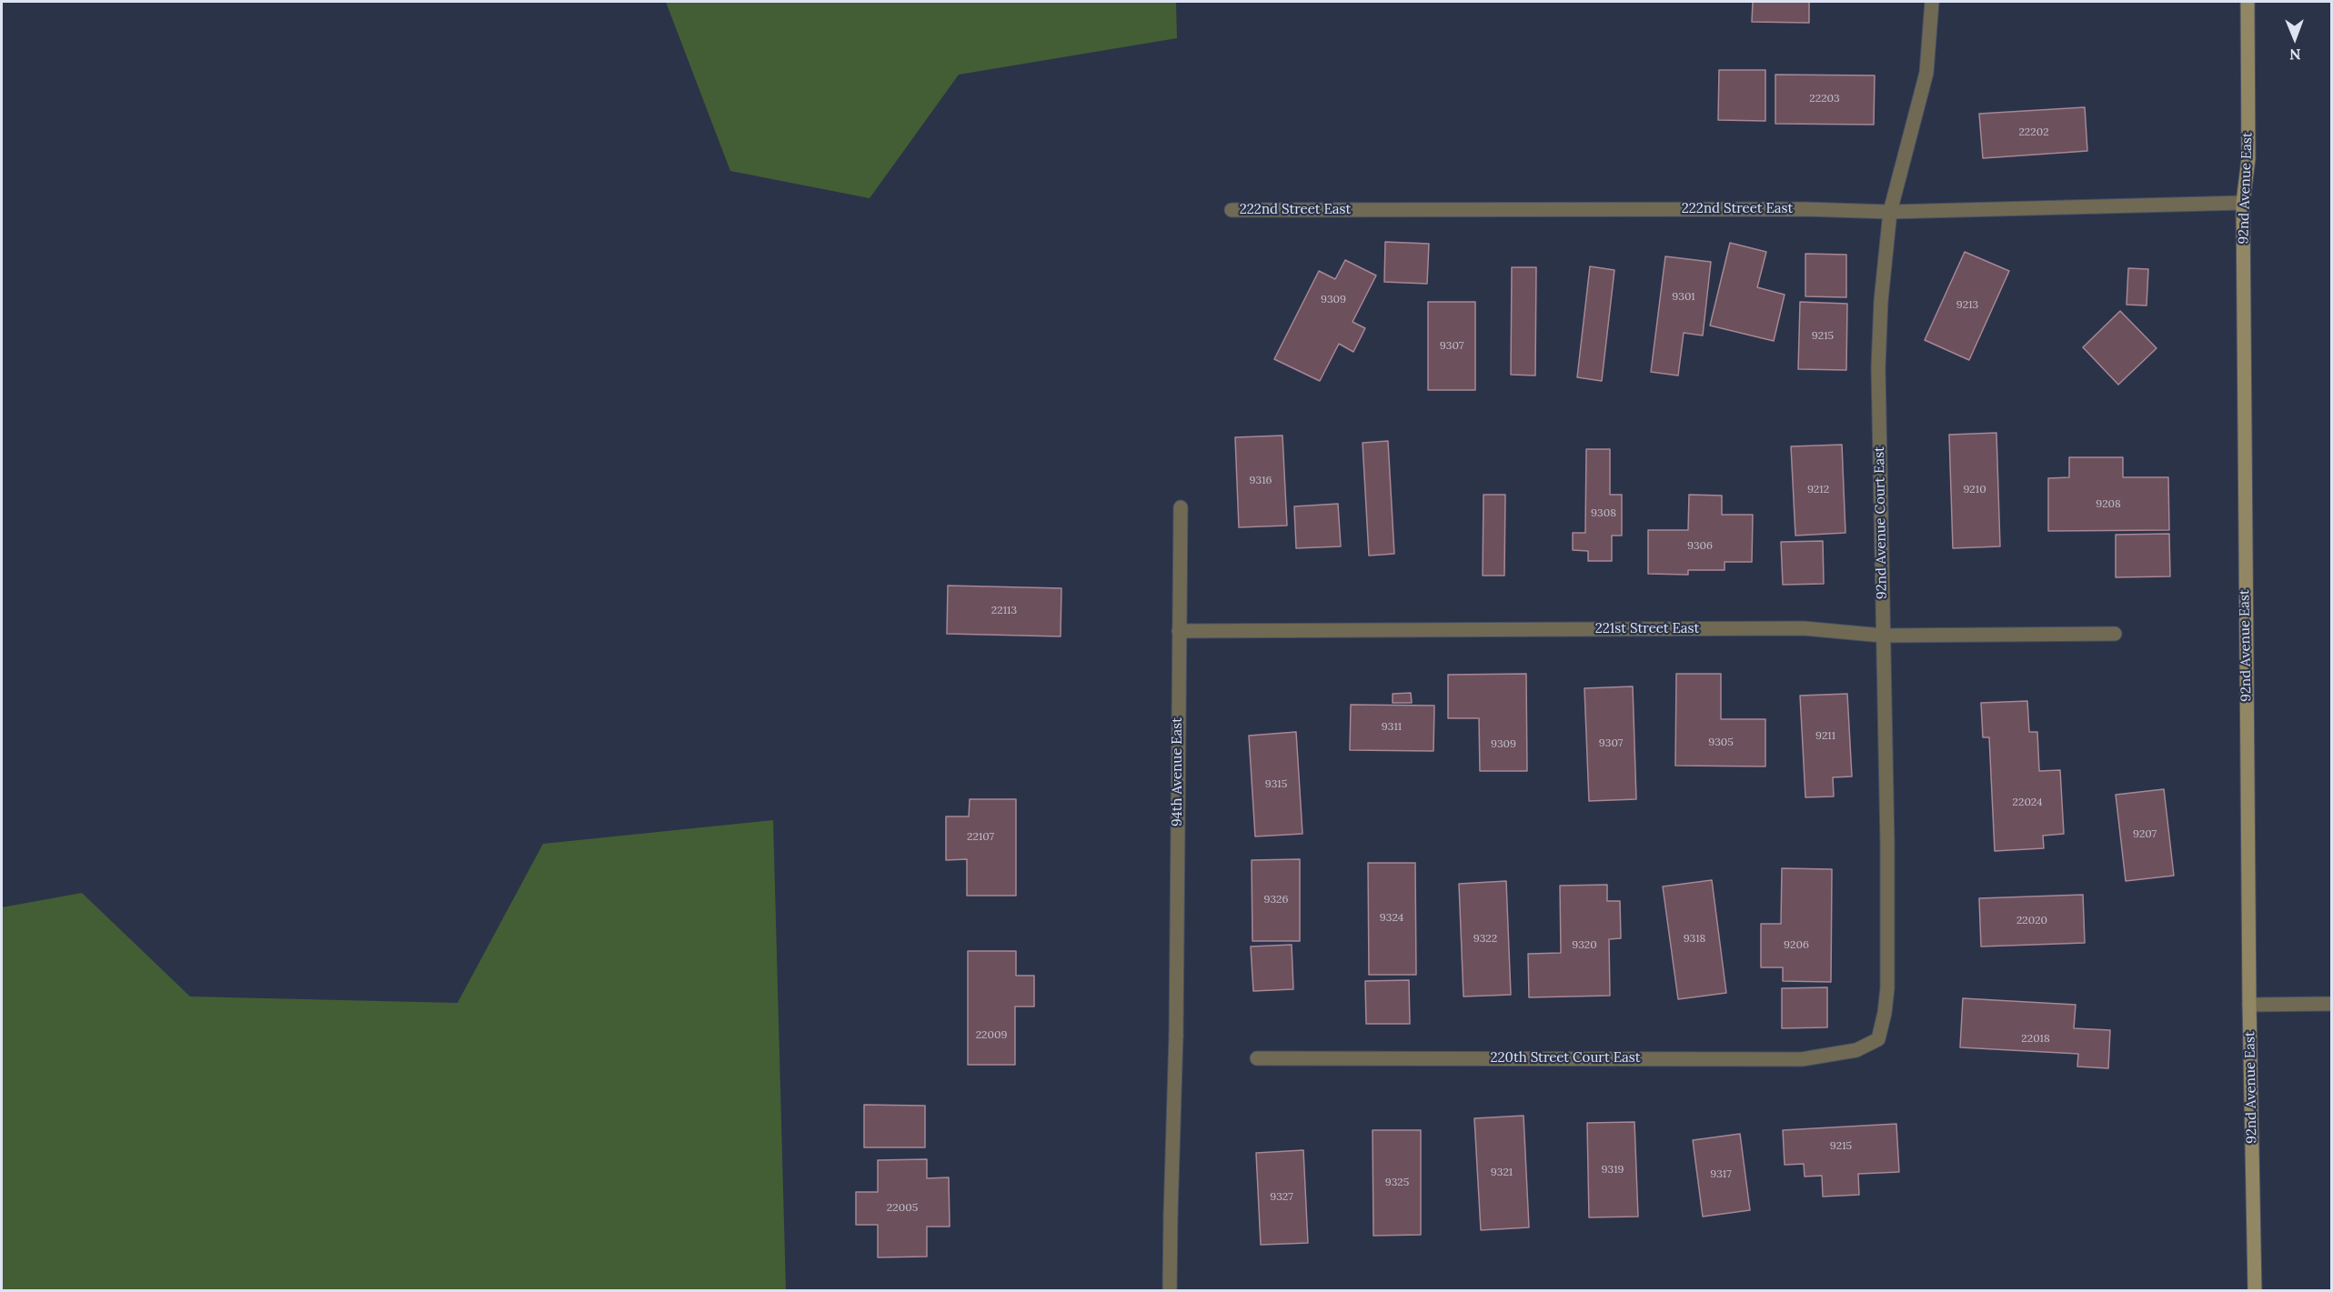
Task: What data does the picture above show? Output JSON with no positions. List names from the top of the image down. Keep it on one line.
{"streets":{"street":["92nd Avenue East","222nd Street East","92nd Avenue Court East","221st Street East","94th Avenue East","220th Street Court East"]},"crossings":[["92nd Avenue East","222nd Street East"],["222nd Street East","92nd Avenue Court East"],["92nd Avenue Court East","221st Street East"],["92nd Avenue Court East","220th Street Court East"],["221st Street East","94th Avenue East"]],"house_numbers":["22203","22202","9301","9309","9213","9215","9307","9316","9212","9210","9208","9308","9306","22113","9311","9211","9305","9307","9309","9315","22024","9207","22107","9326","9324","22020","9322","9318","9320","9206","22009","22018","9215","9319","9321","9317","9325","9327","22005"],"north":"bottom"}
